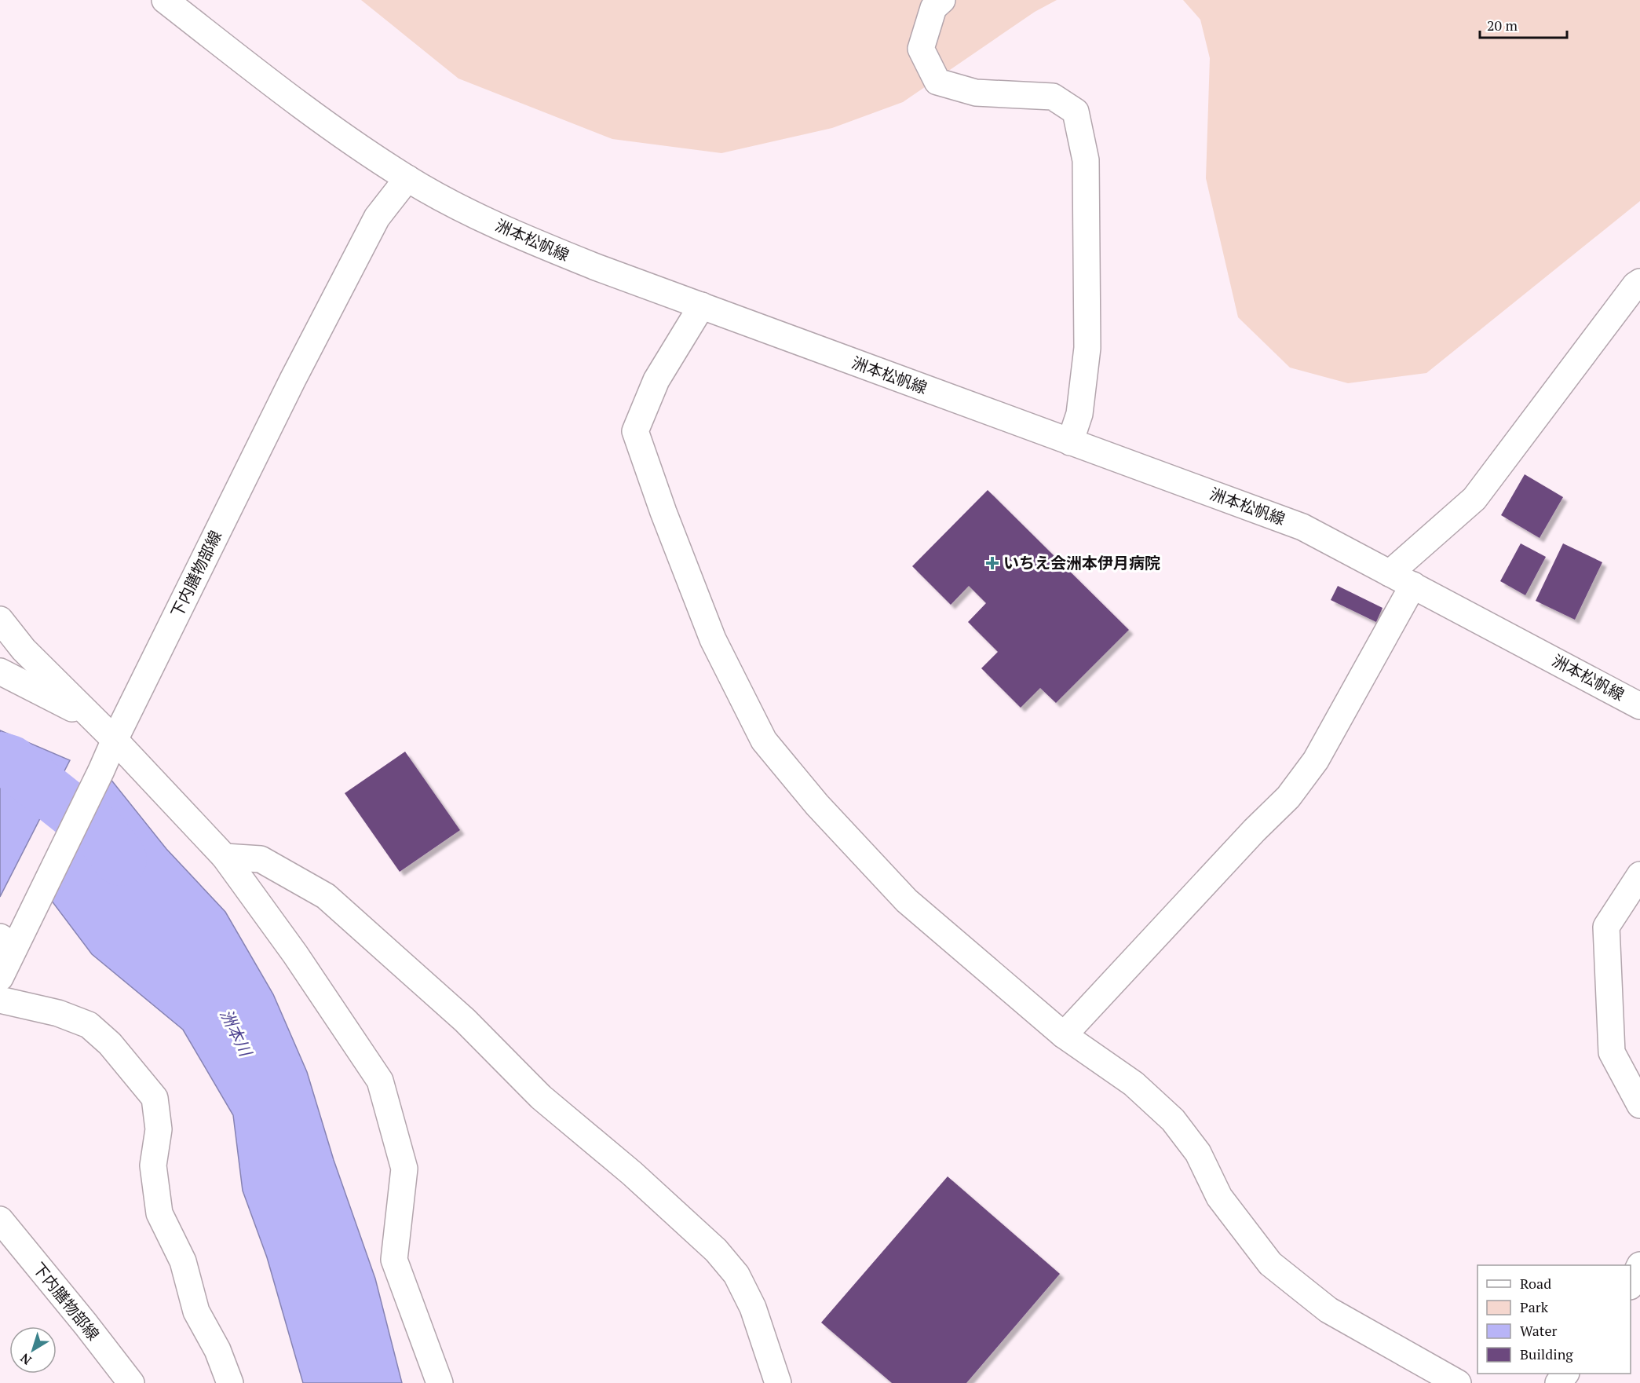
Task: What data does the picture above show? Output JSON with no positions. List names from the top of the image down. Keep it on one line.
{"streets":{"street":["洲本松帆線","下内膳物部線"]},"crossings":[["洲本松帆線","下内膳物部線"]],"water":["洲本川"],"places":{"health":["いちえ会洲本伊月病院"]},"legend":["Road","Park","Water","Building"],"scale_bar":"20 m","north":"bottom left"}
